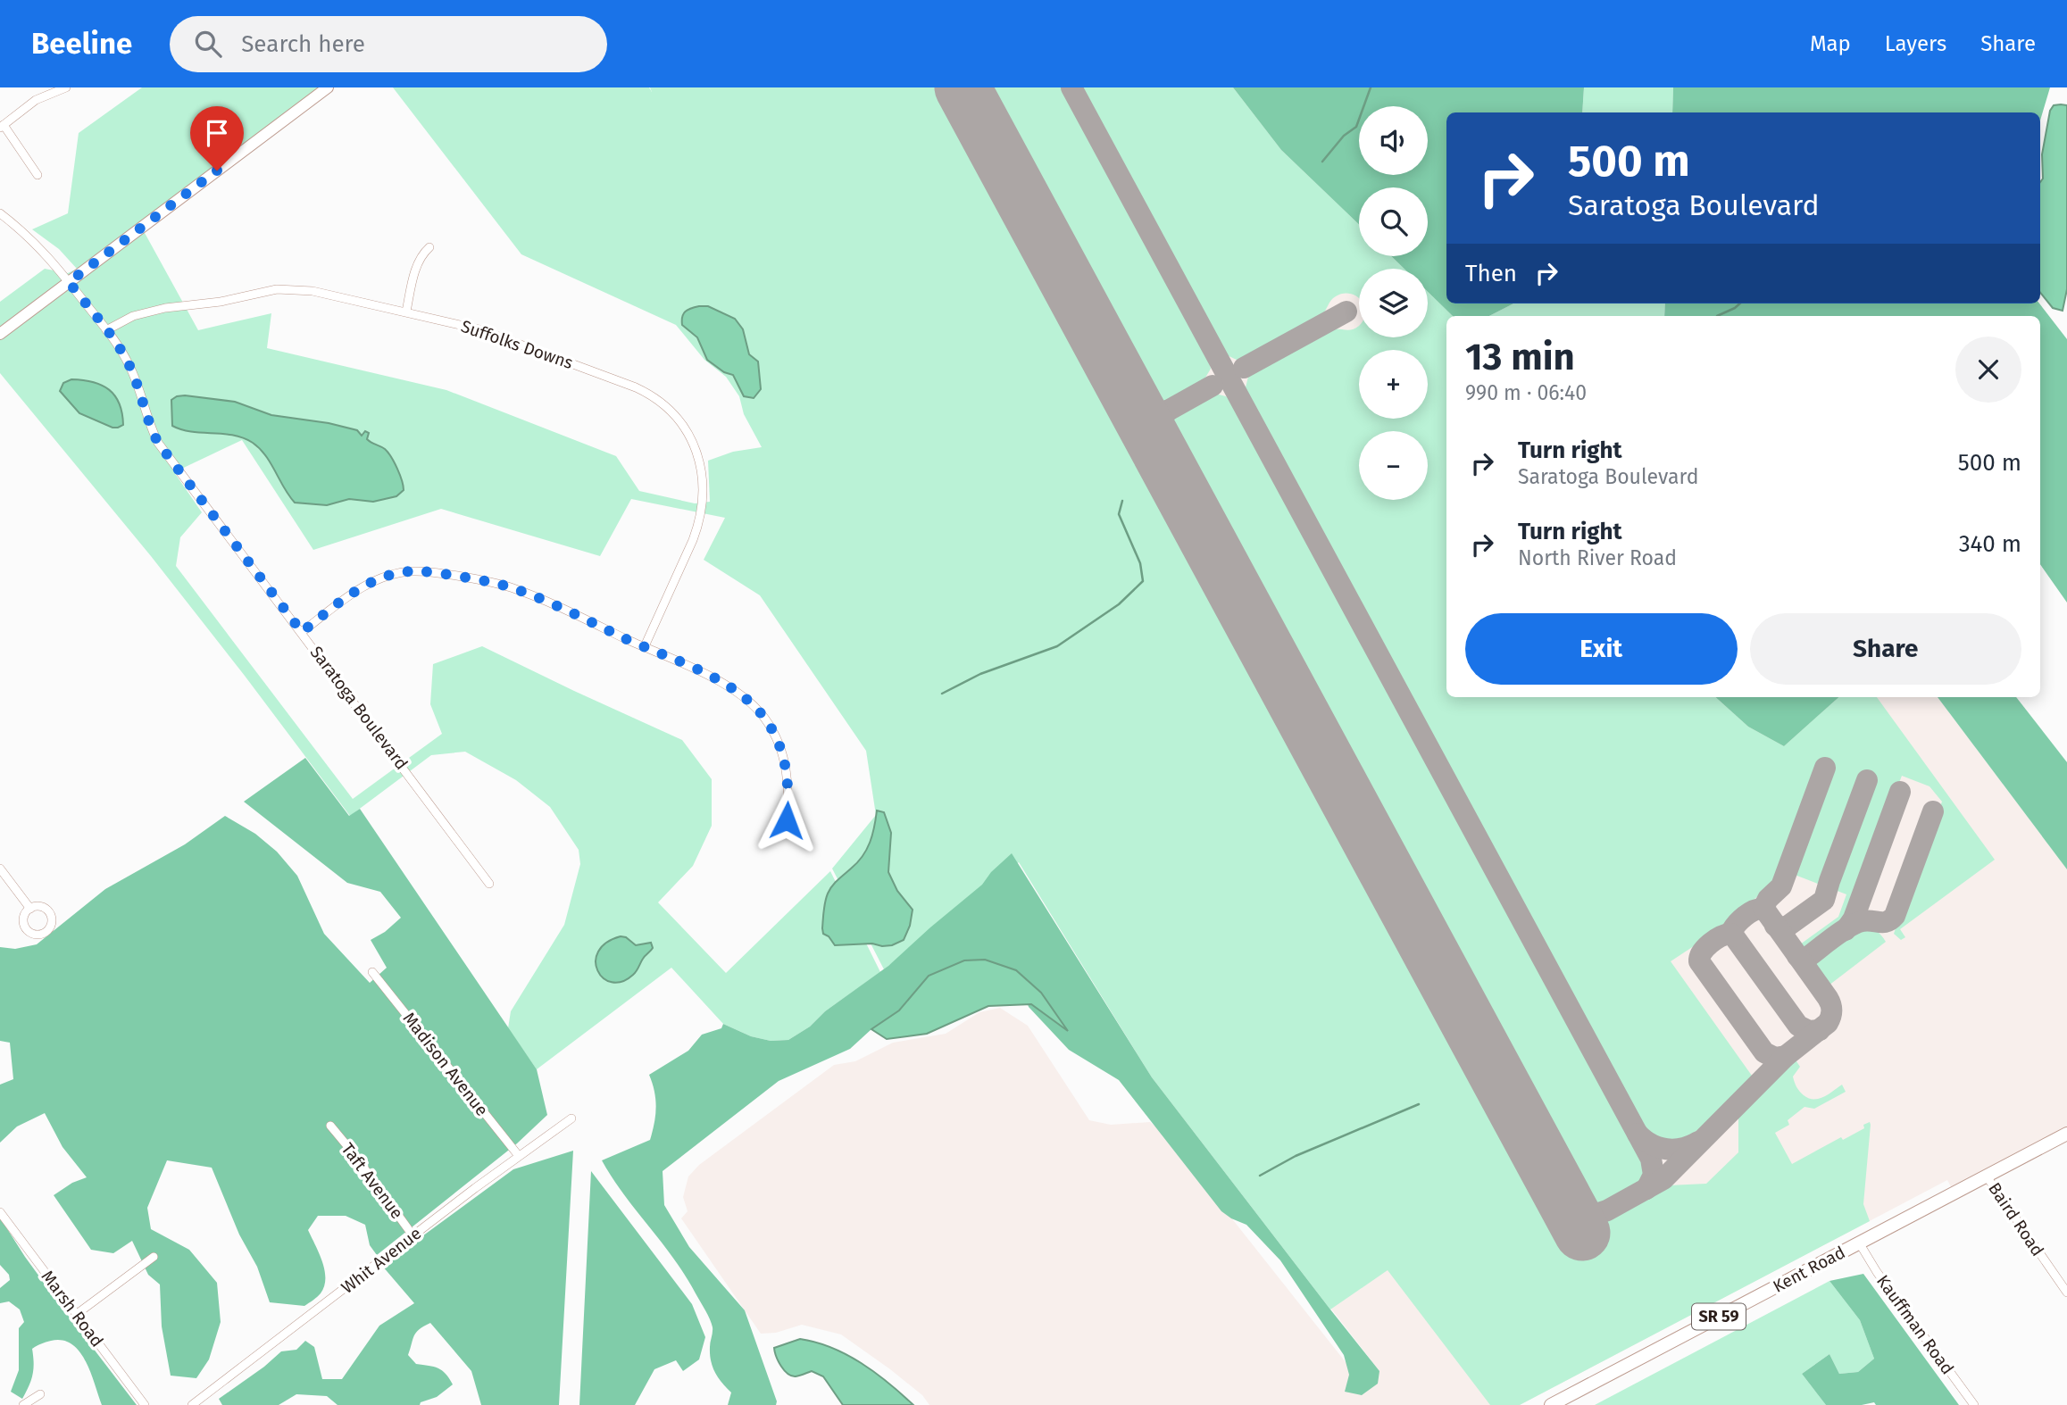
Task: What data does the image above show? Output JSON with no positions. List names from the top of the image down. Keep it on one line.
{"streets":{"main road":["Kent Road","SR 59"],"street":["Suffolks Downs","Saratoga Boulevard","Madison Avenue","Taft Avenue","Baird Road","Whit Avenue","Marsh Road","Kauffman Road"]},"crossings":[["Suffolks Downs","Saratoga Boulevard"],["Madison Avenue","Whit Avenue"],["Taft Avenue","Whit Avenue"],["Baird Road","Kent Road"],["Kent Road","Kauffman Road"]],"page":{"header":"Beeline","search":"Search here","nav":["Map","Layers","Share"],"map_buttons":["+","−"],"turn":["500 m","Saratoga Boulevard"],"then":"Then","heading":["13 min","990 m · 06:40"],"list":[{"name":"Turn right","note":"Saratoga Boulevard","value":"500 m"},{"name":"Turn right","note":"North River Road","value":"340 m"}],"buttons":["Exit","Share"]}}
